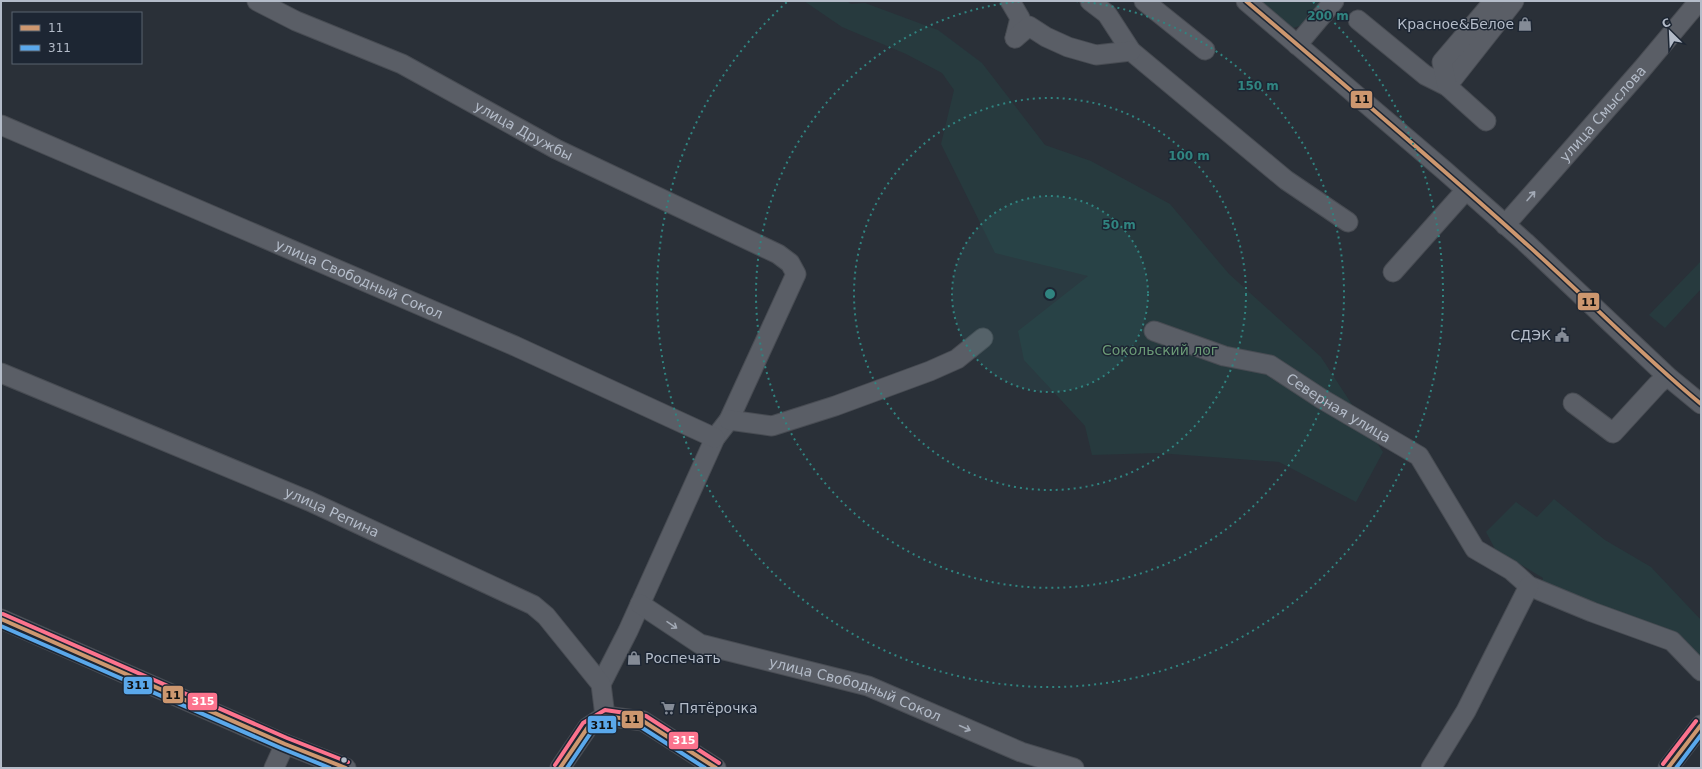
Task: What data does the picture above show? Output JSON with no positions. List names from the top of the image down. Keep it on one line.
{"streets":{"street":["улица Смыслова","улица Дружбы","улица Свободный Сокол","Северная улица","улица Репина"]},"one_way":["улица Свободный Сокол"],"parks":["Сокольский лог"],"places":{"shop":["Красное&Белое","Роспечать"],"public building":["СДЭК"],"supermarket":["Пятёрочка"]},"lines":["transit line 11","transit line 315","transit line 311"],"legend":["11","311"],"north":"top left","rings":["200 m","150 m","100 m","50 m"]}
